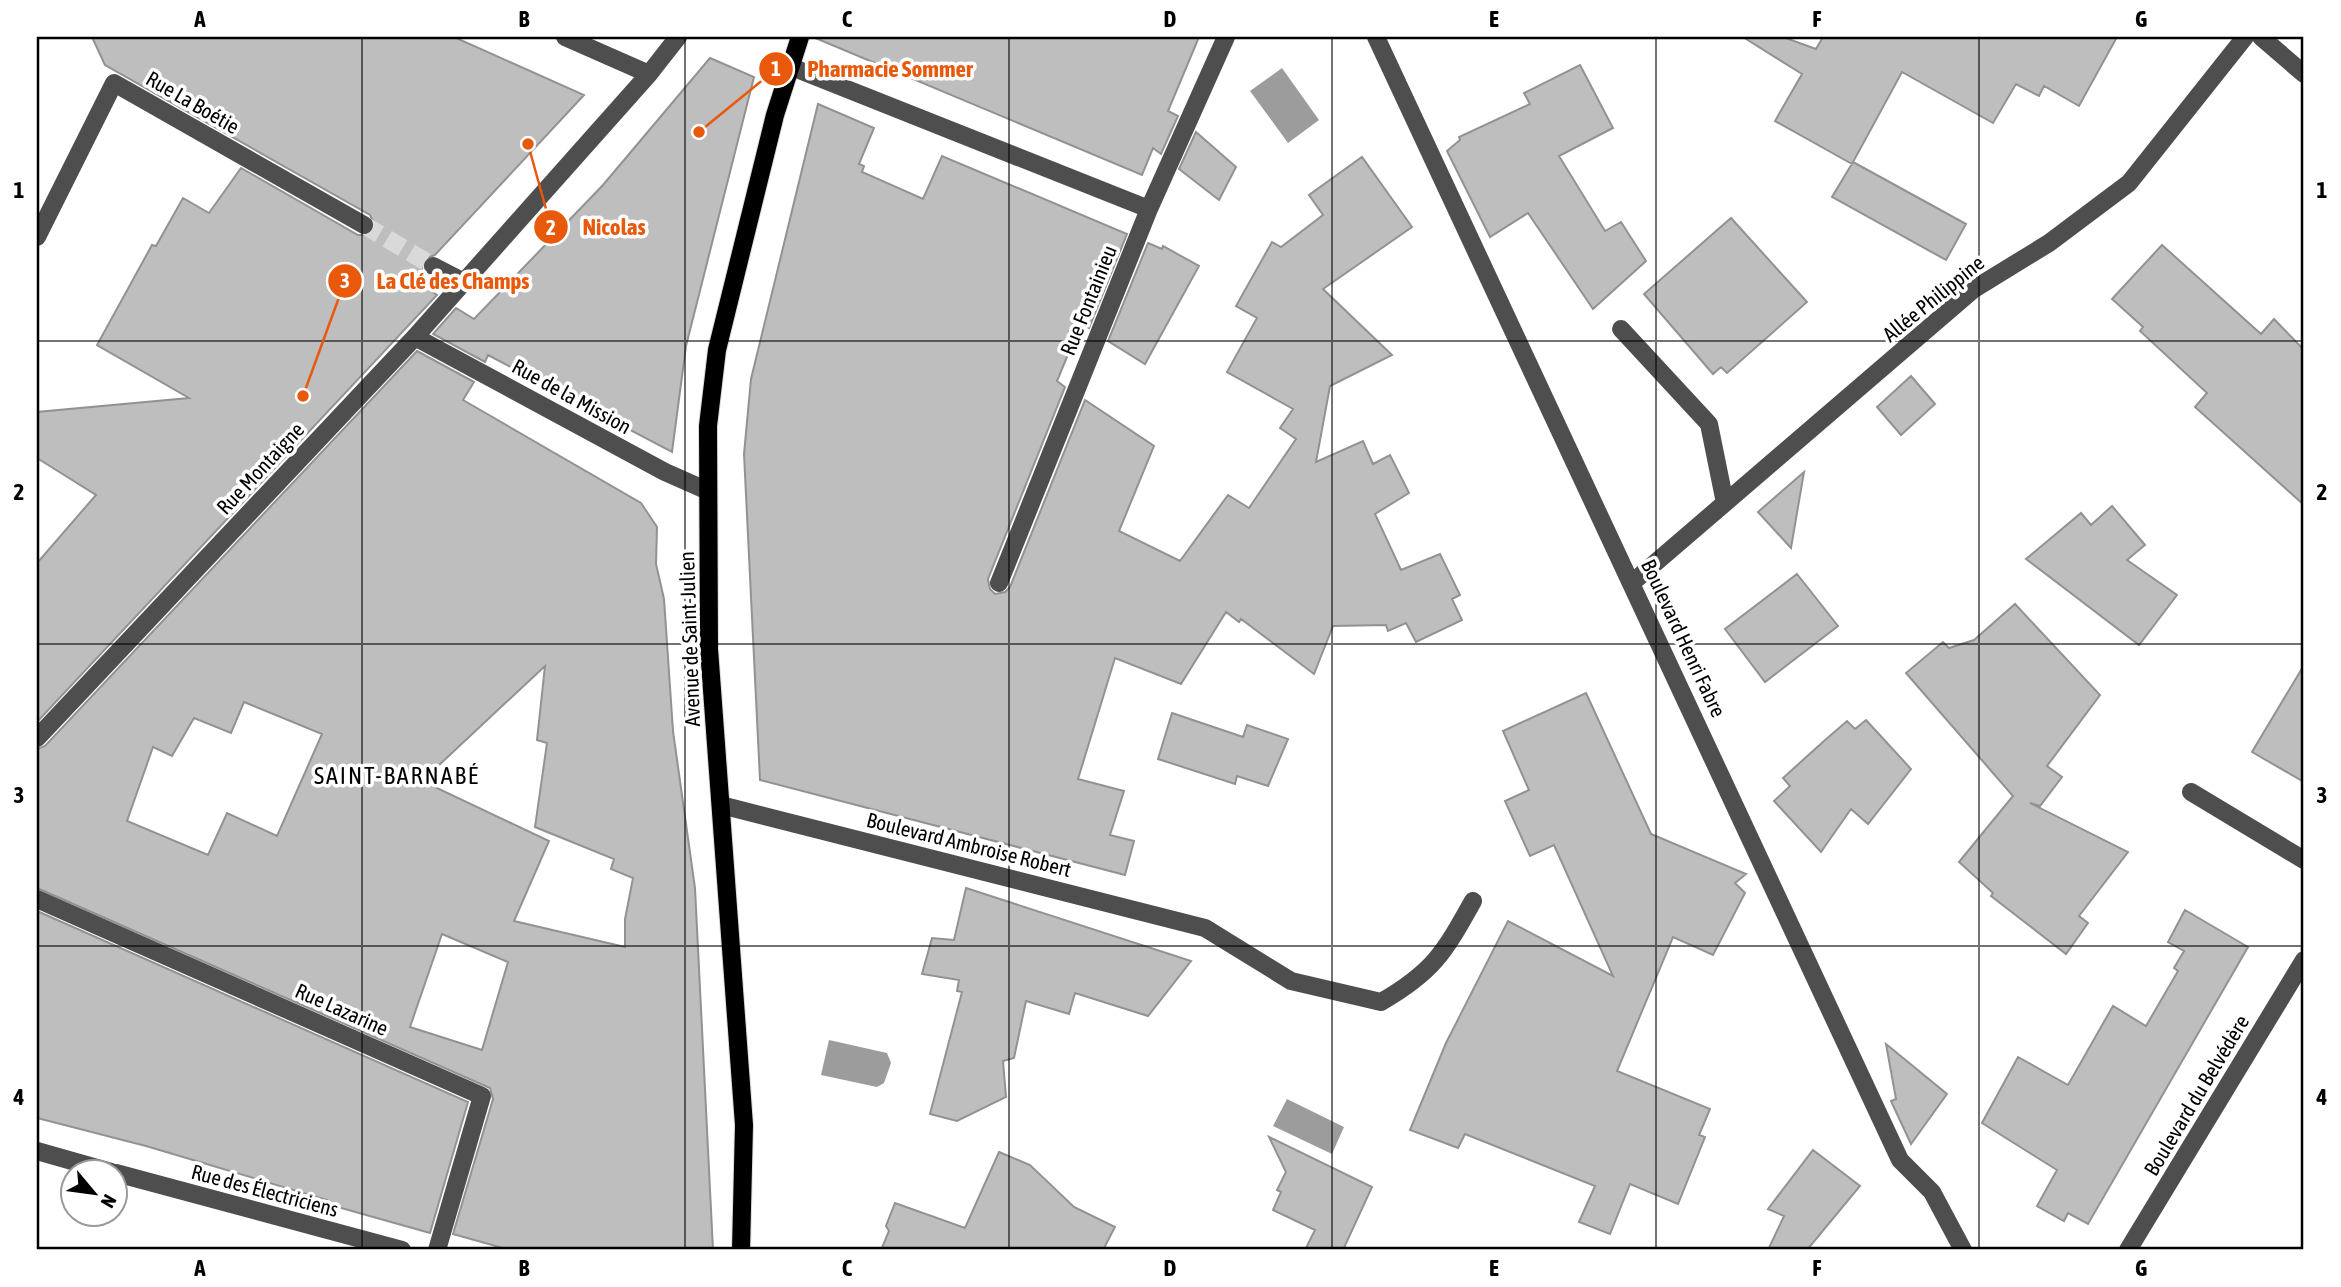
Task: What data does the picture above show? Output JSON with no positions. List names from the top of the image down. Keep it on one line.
{"streets":{"main road":["Avenue de Saint-Julien"],"street":["Rue La Boétie","Allée Philippine","Rue Fontainieu","Rue de la Mission","Rue Montaigne","Boulevard Henri Fabre","Boulevard Ambroise Robert","Rue Lazarine","Boulevard du Belvédère","Rue des Électriciens"]},"crossings":[["Allée Philippine","Boulevard Henri Fabre"],["Rue de la Mission","Rue Montaigne"],["Rue de la Mission","Avenue de Saint-Julien"],["Avenue de Saint-Julien","Boulevard Ambroise Robert"]],"districts":["SAINT-BARNABÉ"],"places":["Pharmacie Sommer","Nicolas","La Clé des Champs"],"north":"bottom right","grid":{"columns":["A","B","C","D","E","F","G"],"rows":["1","2","3","4"]}}
